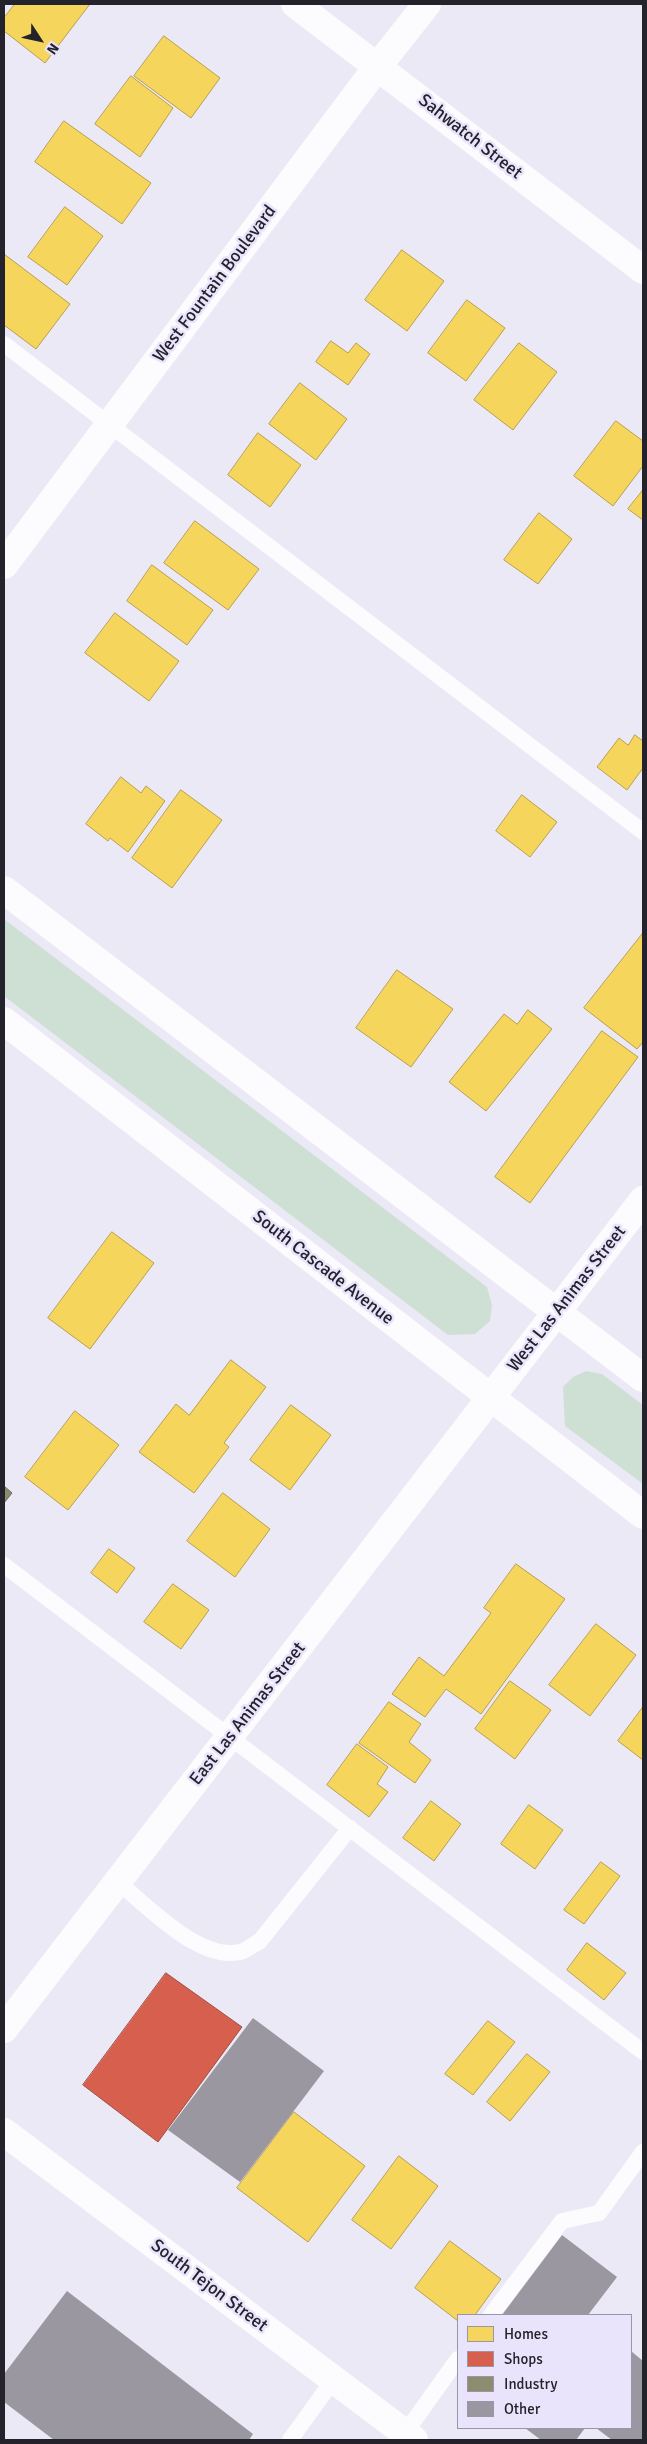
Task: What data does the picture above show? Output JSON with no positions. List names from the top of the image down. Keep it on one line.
{"streets":{"street":["Sahwatch Street","West Fountain Boulevard","South Cascade Avenue","West Las Animas Street","East Las Animas Street","South Tejon Street"]},"crossings":[["Sahwatch Street","West Fountain Boulevard"],["South Cascade Avenue","West Las Animas Street"],["South Cascade Avenue","East Las Animas Street"],["West Las Animas Street","East Las Animas Street"]],"legend":["Homes","Shops","Industry","Other"],"north":"bottom right"}
